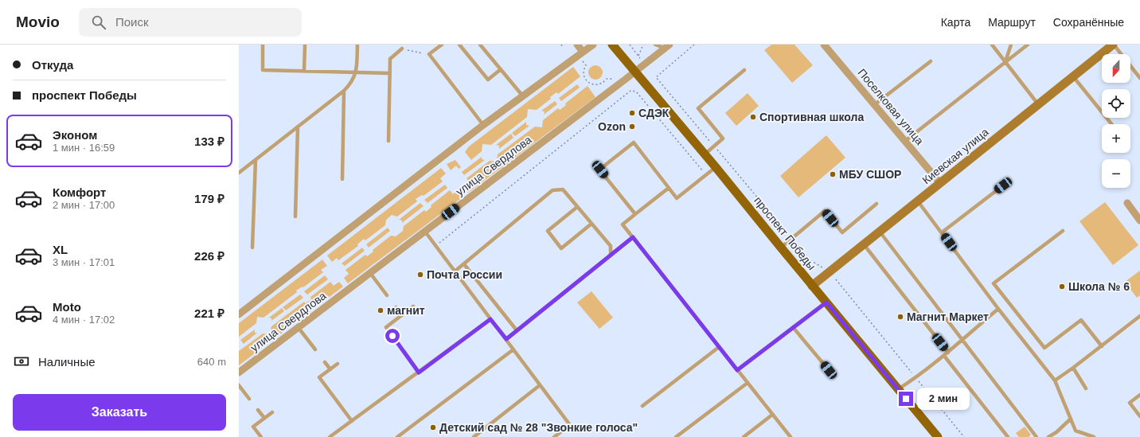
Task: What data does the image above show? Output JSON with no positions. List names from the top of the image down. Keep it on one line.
{"streets":{"main road":["Киевская улица","проспект Победы"],"street":["Поселковая улица","улица Свердлова"]},"crossings":[["Поселковая улица","Киевская улица"],["Киевская улица","проспект Победы"],["улица Свердлова","проспект Победы"]],"places":["СДЭК","Спортивная школа","Ozon","МБУ СШОР","Почта России","Школа № 6","магнит","Магнит Маркет","Детский сад № 28 \"Звонкие голоса\""],"north":"bottom","page":{"header":"Movio","search":"Поиск","nav":["Карта","Маршрут","Сохранённые"],"banner":["Откуда","проспект Победы"],"map_buttons":["+","−"],"list":[{"name":"Эконом","note":"1 мин · 16:59","value":"133 ₽"},{"name":"Комфорт","note":"2 мин · 17:00","value":"179 ₽"},{"name":"XL","note":"3 мин · 17:01","value":"226 ₽"},{"name":"Moto","note":"4 мин · 17:02","value":"221 ₽"}],"pay":["Наличные","640 m"],"buttons":"Заказать","bubble":"2 мин"}}
